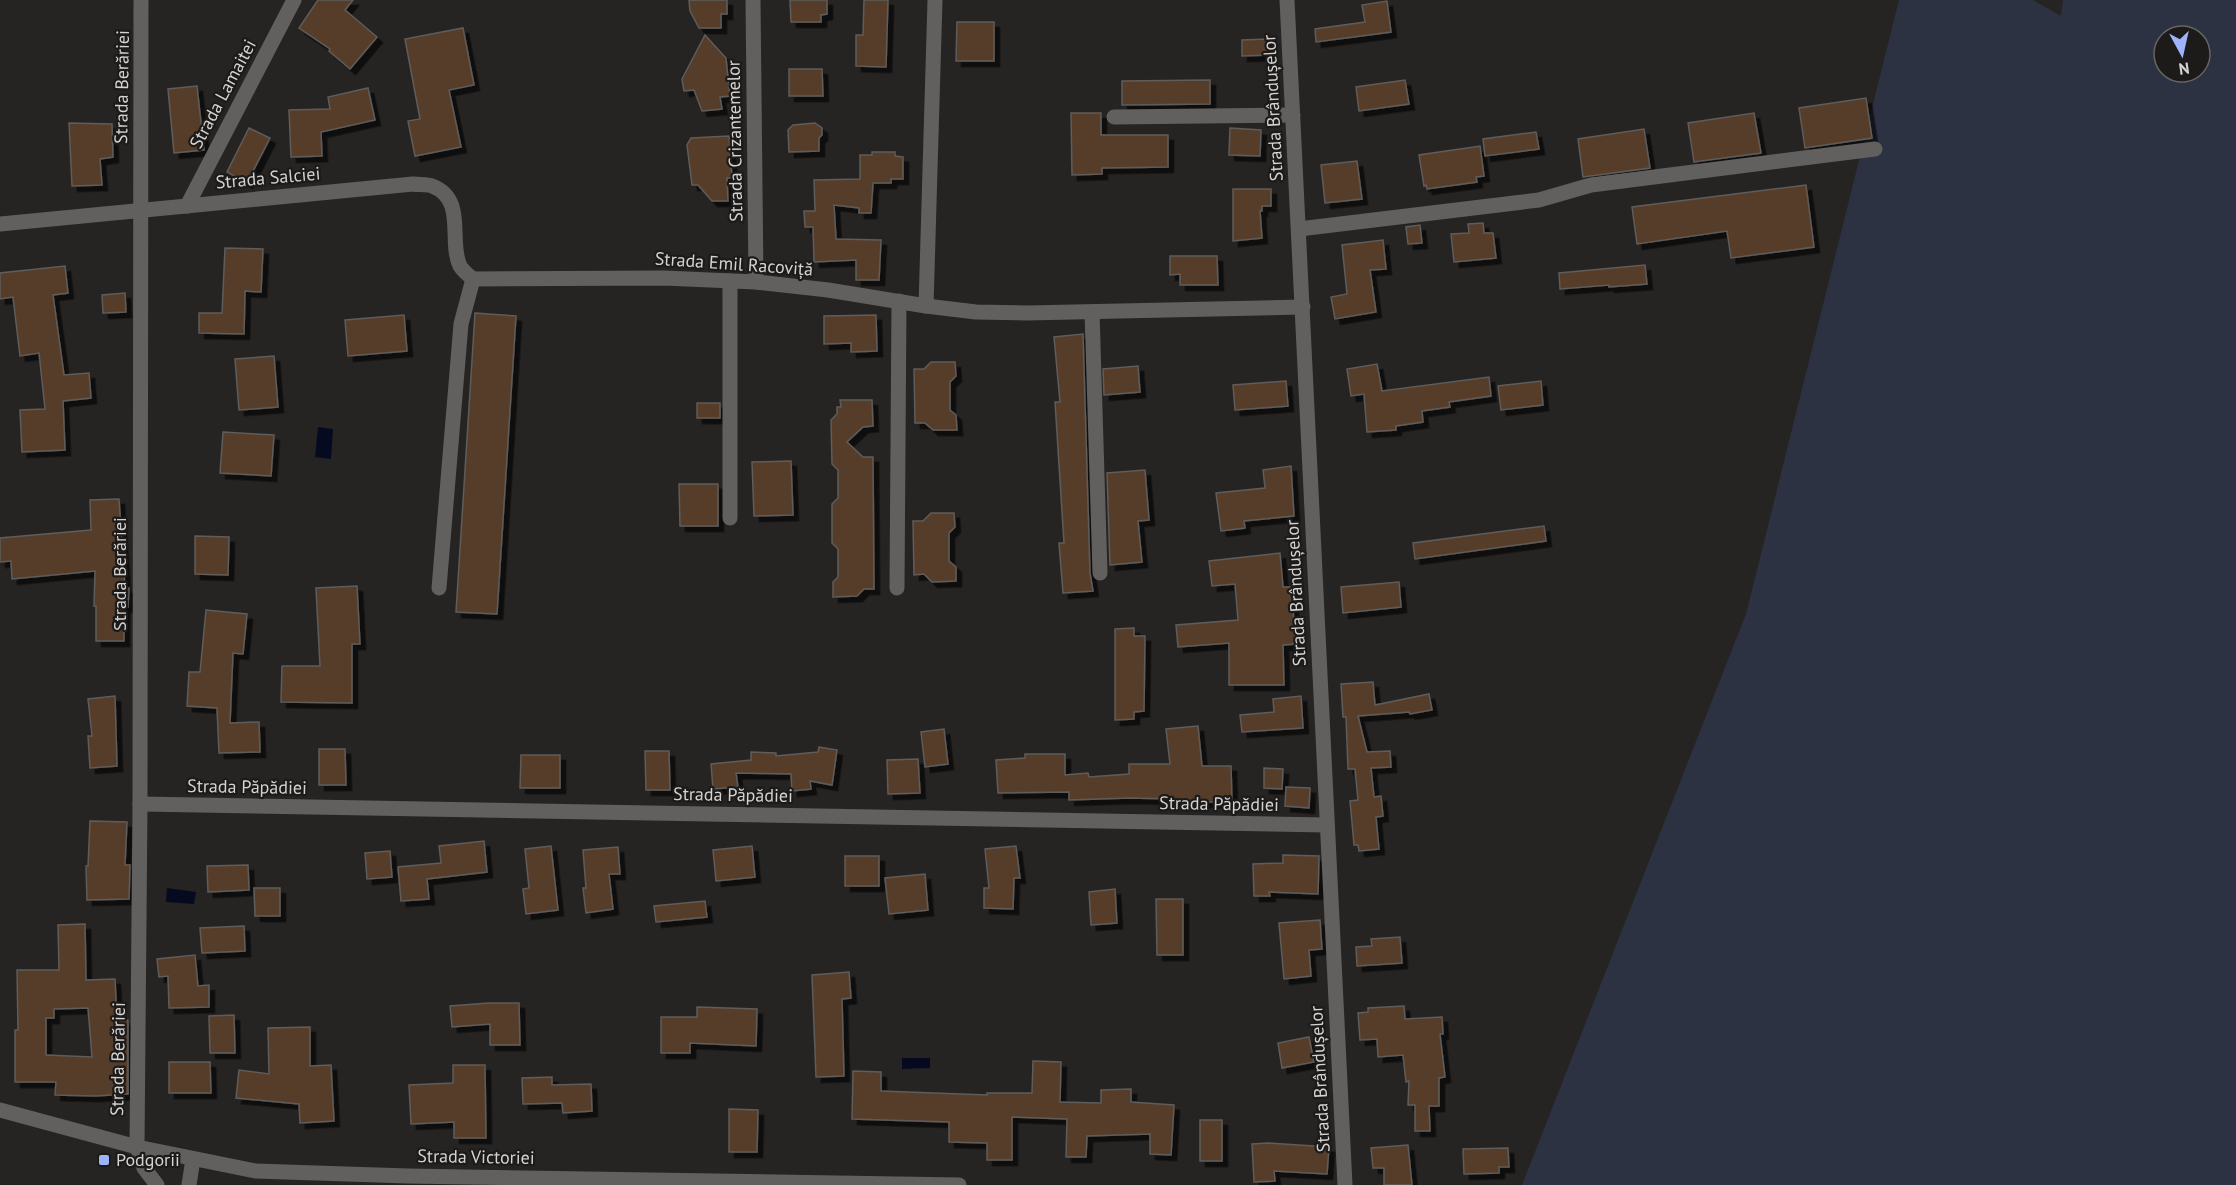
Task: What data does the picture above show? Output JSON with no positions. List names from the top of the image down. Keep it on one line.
{"streets":{"street":["Strada Berăriei","Strada Lamaitei","Strada Brândușelor","Strada Crizantemelor","Strada Salciei","Strada Emil Racoviță","Strada Păpădiei","Strada Victoriei"]},"crossings":[["Strada Berăriei","Strada Salciei"],["Strada Berăriei","Strada Păpădiei"],["Strada Berăriei","Strada Victoriei"],["Strada Lamaitei","Strada Salciei"],["Strada Brândușelor","Strada Emil Racoviță"],["Strada Brândușelor","Strada Păpădiei"],["Strada Crizantemelor","Strada Emil Racoviță"],["Strada Salciei","Strada Emil Racoviță"]],"places":{"transit":["Podgorii"]},"north":"bottom"}
